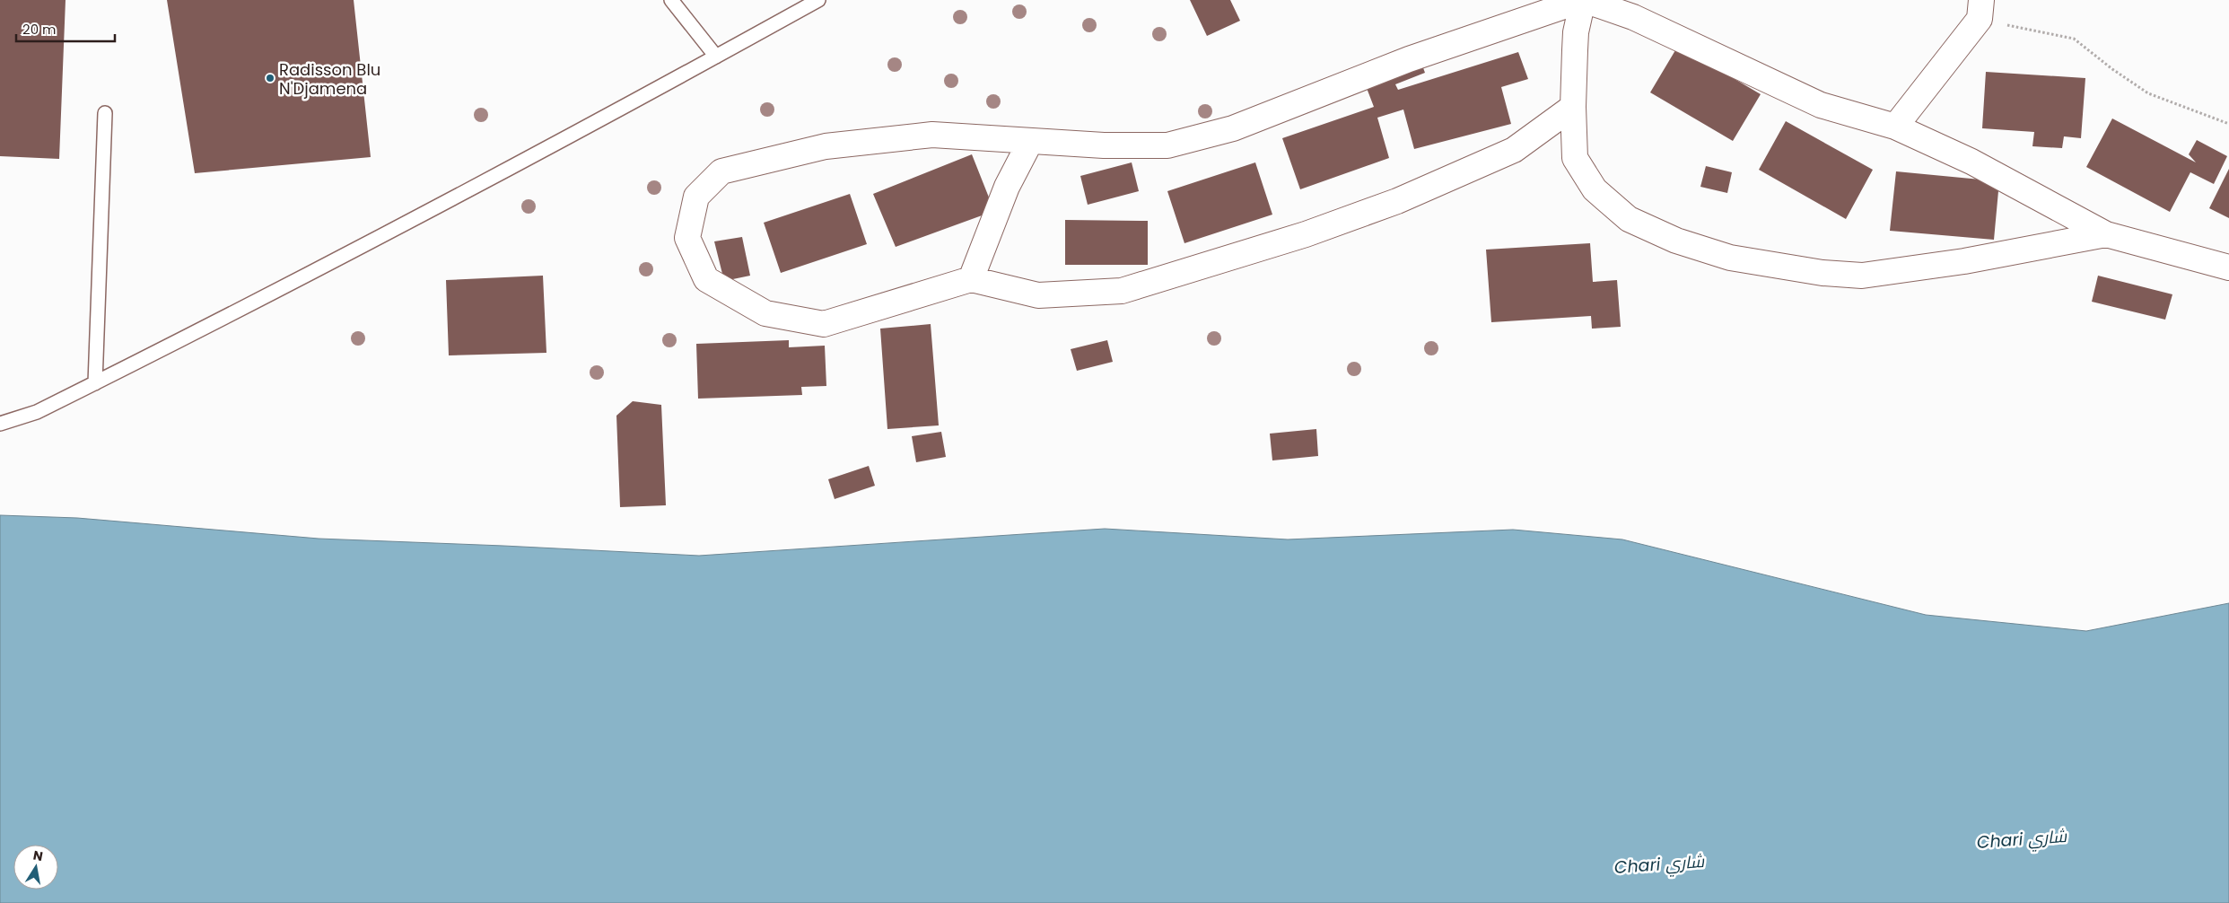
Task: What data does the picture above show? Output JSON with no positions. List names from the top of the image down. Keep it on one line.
{"water":["Chari شاري"],"places":["Radisson Blu N'Djamena"],"scale_bar":"20 m","north":"top"}
